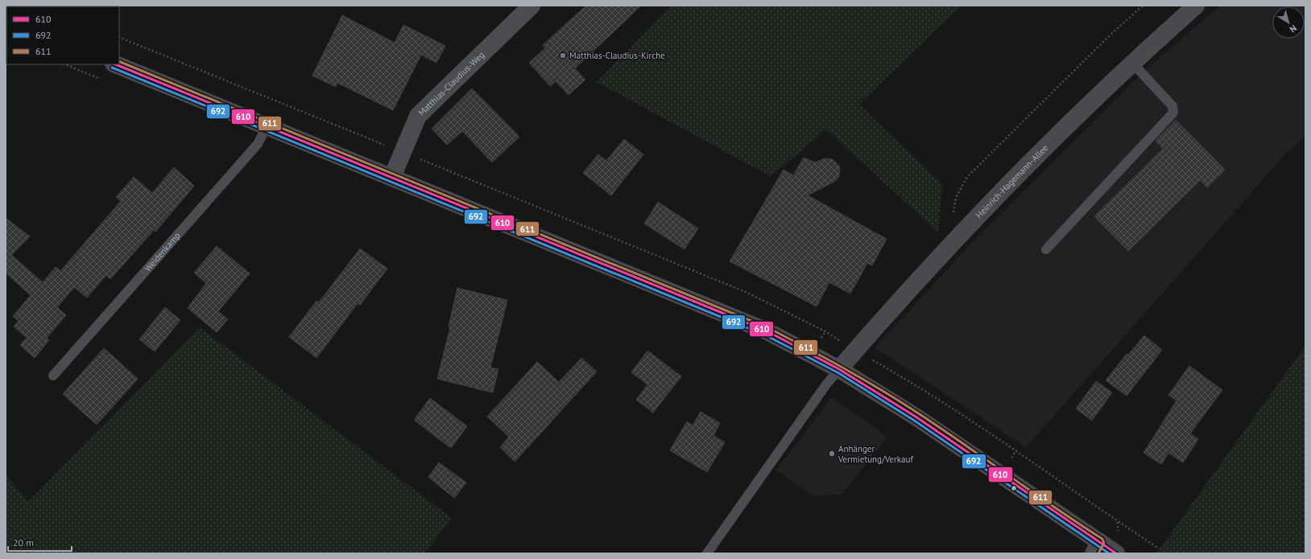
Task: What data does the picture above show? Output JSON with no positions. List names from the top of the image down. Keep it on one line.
{"streets":{"street":["Matthias-Claudius-Weg","Heinrich-Hagemann-Allee"],"lane":["Weidenkamp"]},"places":["Matthias-Claudius-Kirche","Anhänger Vermietung/Verkauf"],"lines":["transit line 611","transit line 610","transit line 692"],"legend":["610","692","611"],"scale_bar":"20 m","north":"bottom right"}
